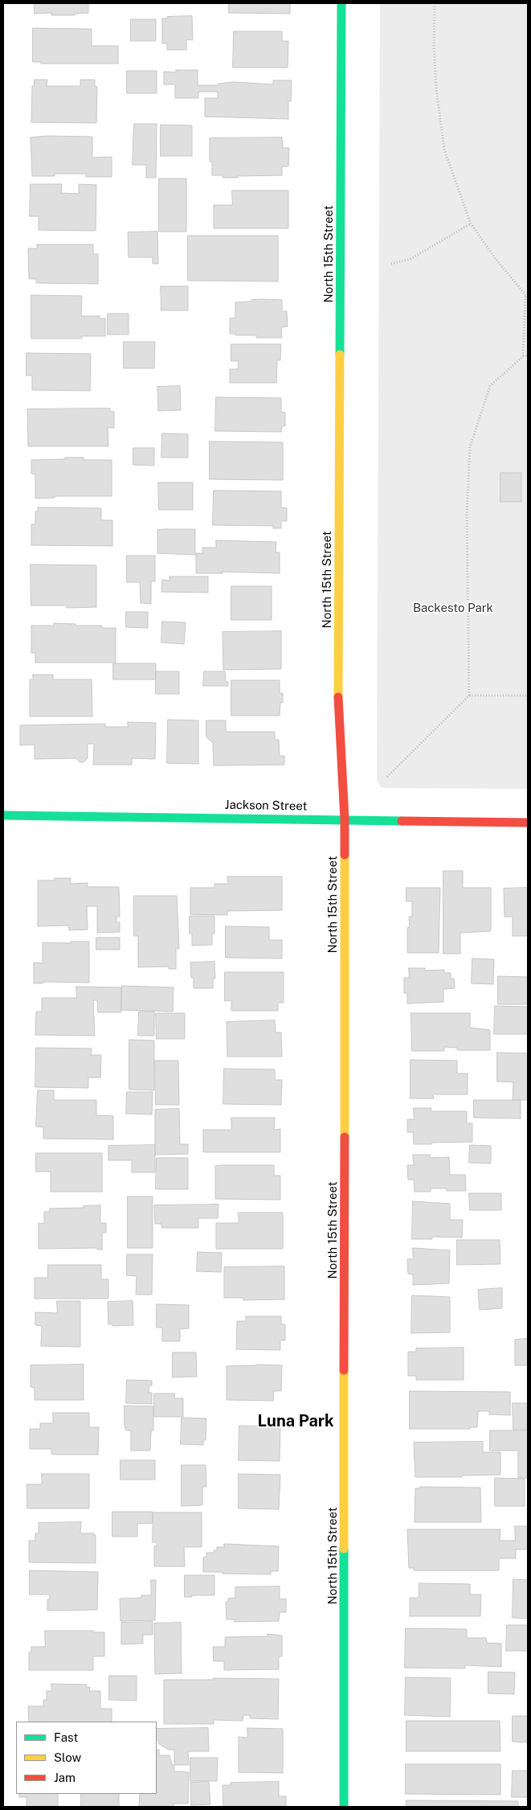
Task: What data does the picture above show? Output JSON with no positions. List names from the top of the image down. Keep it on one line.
{"streets":{"street":["North 15th Street","Jackson Street"]},"crossings":[["North 15th Street","Jackson Street"]],"districts":["Luna Park"],"parks":["Backesto Park"],"legend":["Fast","Slow","Jam"]}
